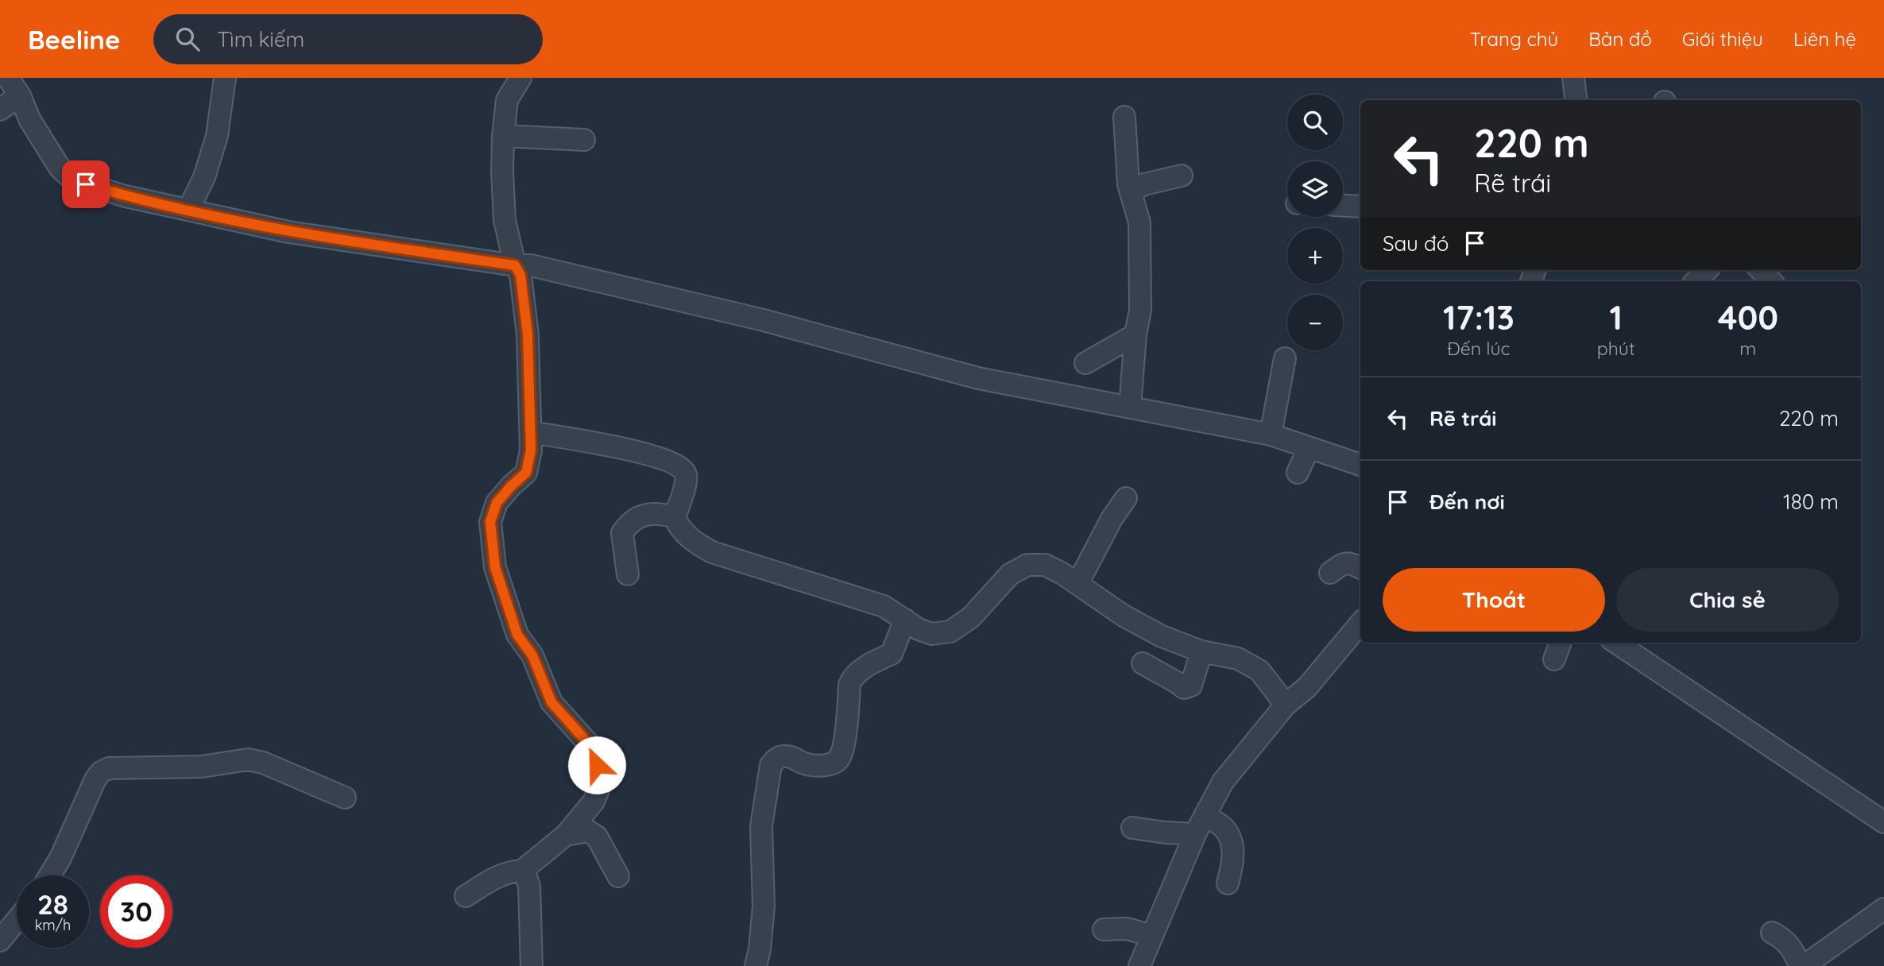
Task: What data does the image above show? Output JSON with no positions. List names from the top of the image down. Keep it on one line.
{"page":{"header":"Beeline","search":"Tìm kiếm","nav":["Trang chủ","Bản đồ","Giới thiệu","Liên hệ"],"map_buttons":["+","−"],"turn":["220 m","Rẽ trái"],"then":"Sau đó","eta":["17:13","Đến lúc","1","phút","400","m"],"list":[{"name":"Rẽ trái","value":"220 m"},{"name":"Đến nơi","value":"180 m"}],"buttons":["Thoát","Chia sẻ"],"speed":"28 km/h","limit":"30"}}
